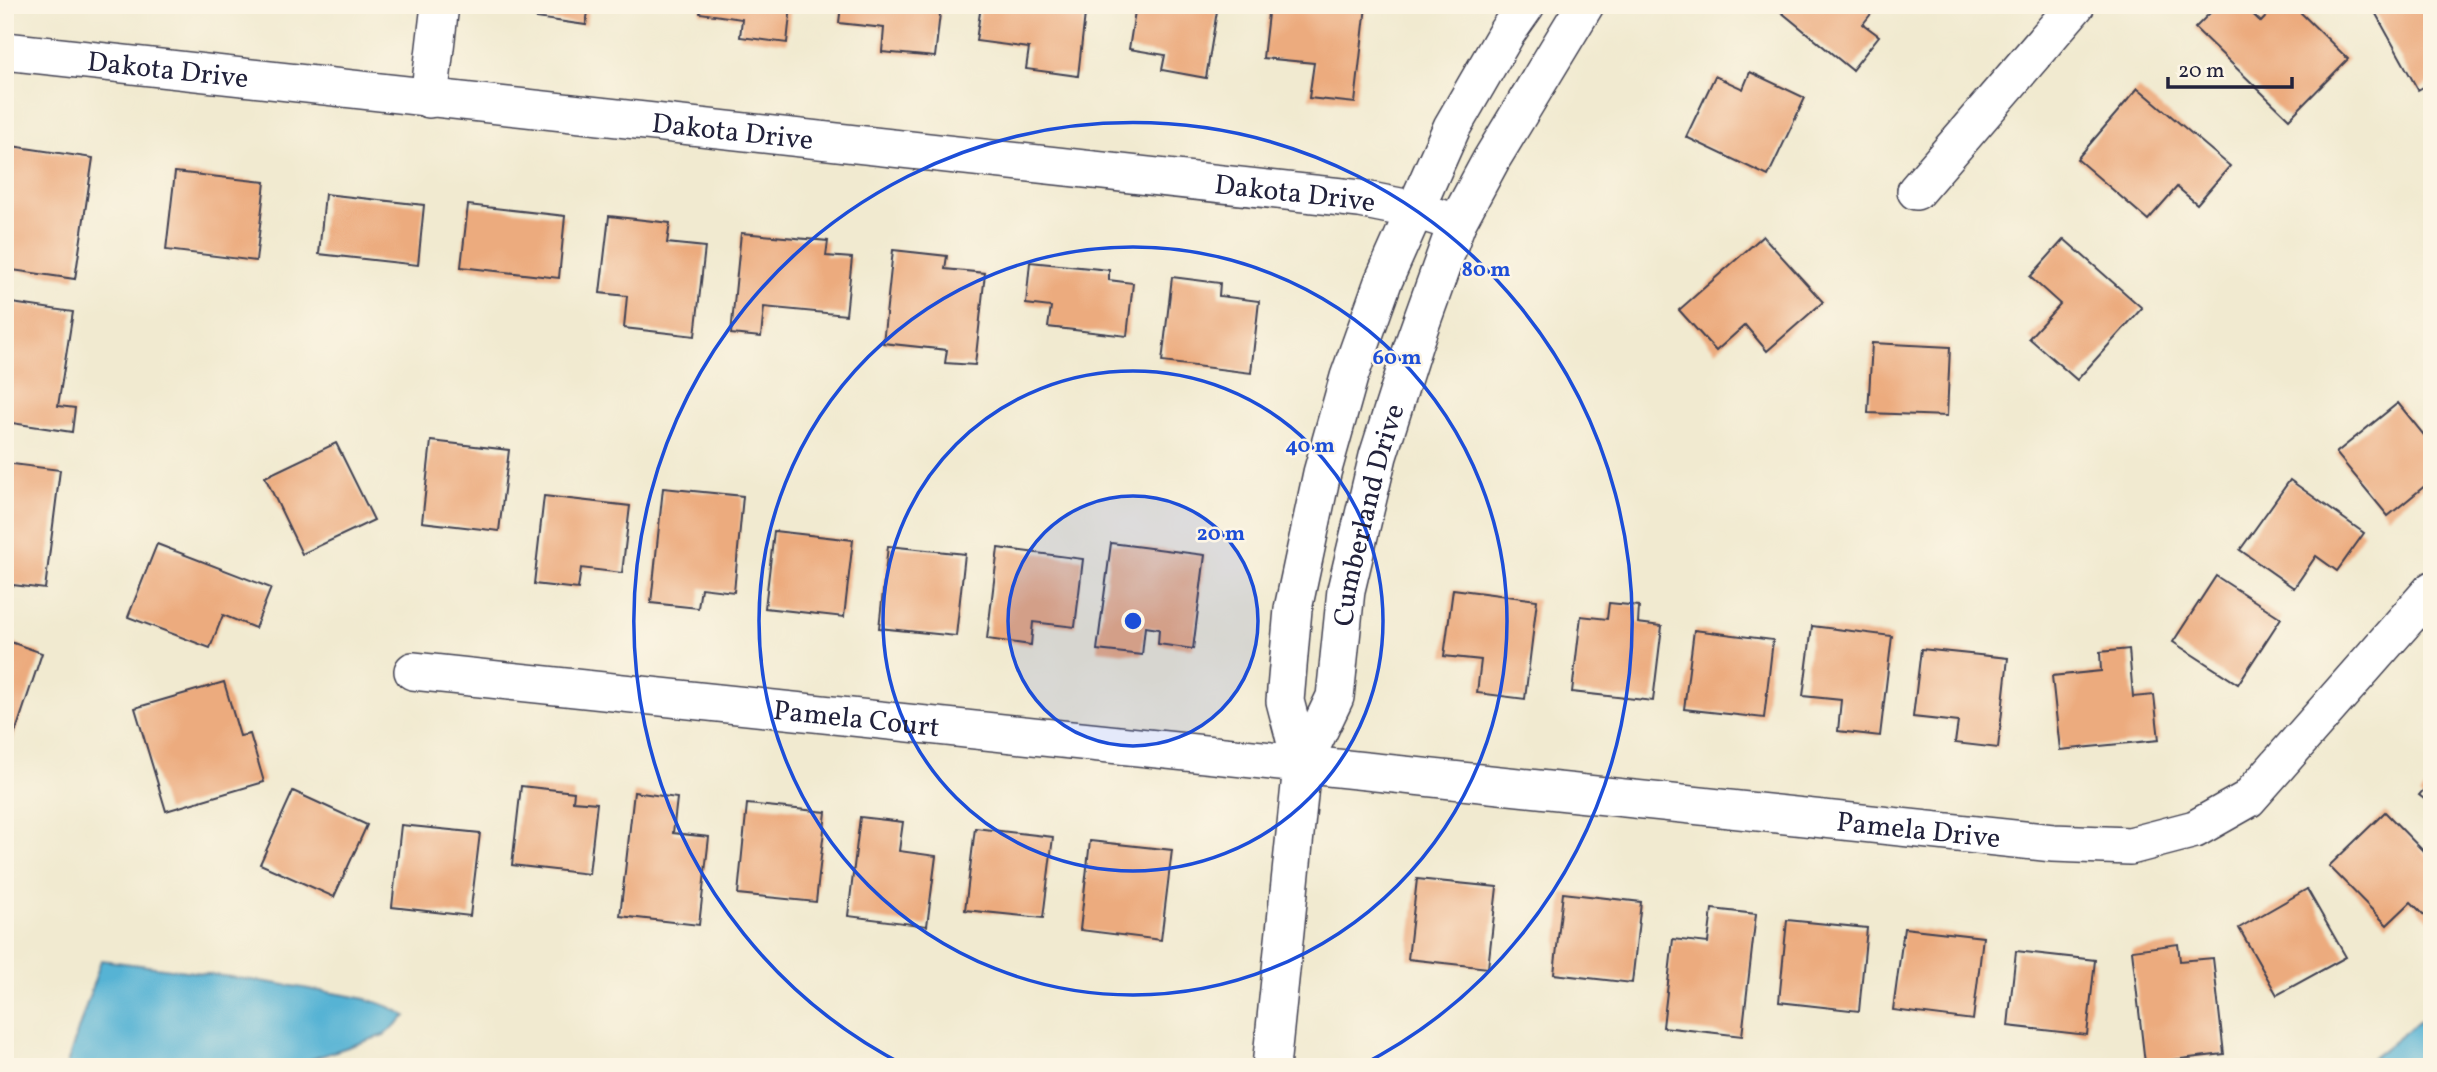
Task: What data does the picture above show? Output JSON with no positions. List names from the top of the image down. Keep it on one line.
{"streets":{"street":["Dakota Drive","Cumberland Drive","Pamela Court","Pamela Drive"]},"crossings":[["Dakota Drive","Cumberland Drive"],["Cumberland Drive","Pamela Court"],["Cumberland Drive","Pamela Drive"],["Pamela Court","Pamela Drive"]],"scale_bar":"20 m","rings":["80 m","60 m","40 m","20 m"]}
